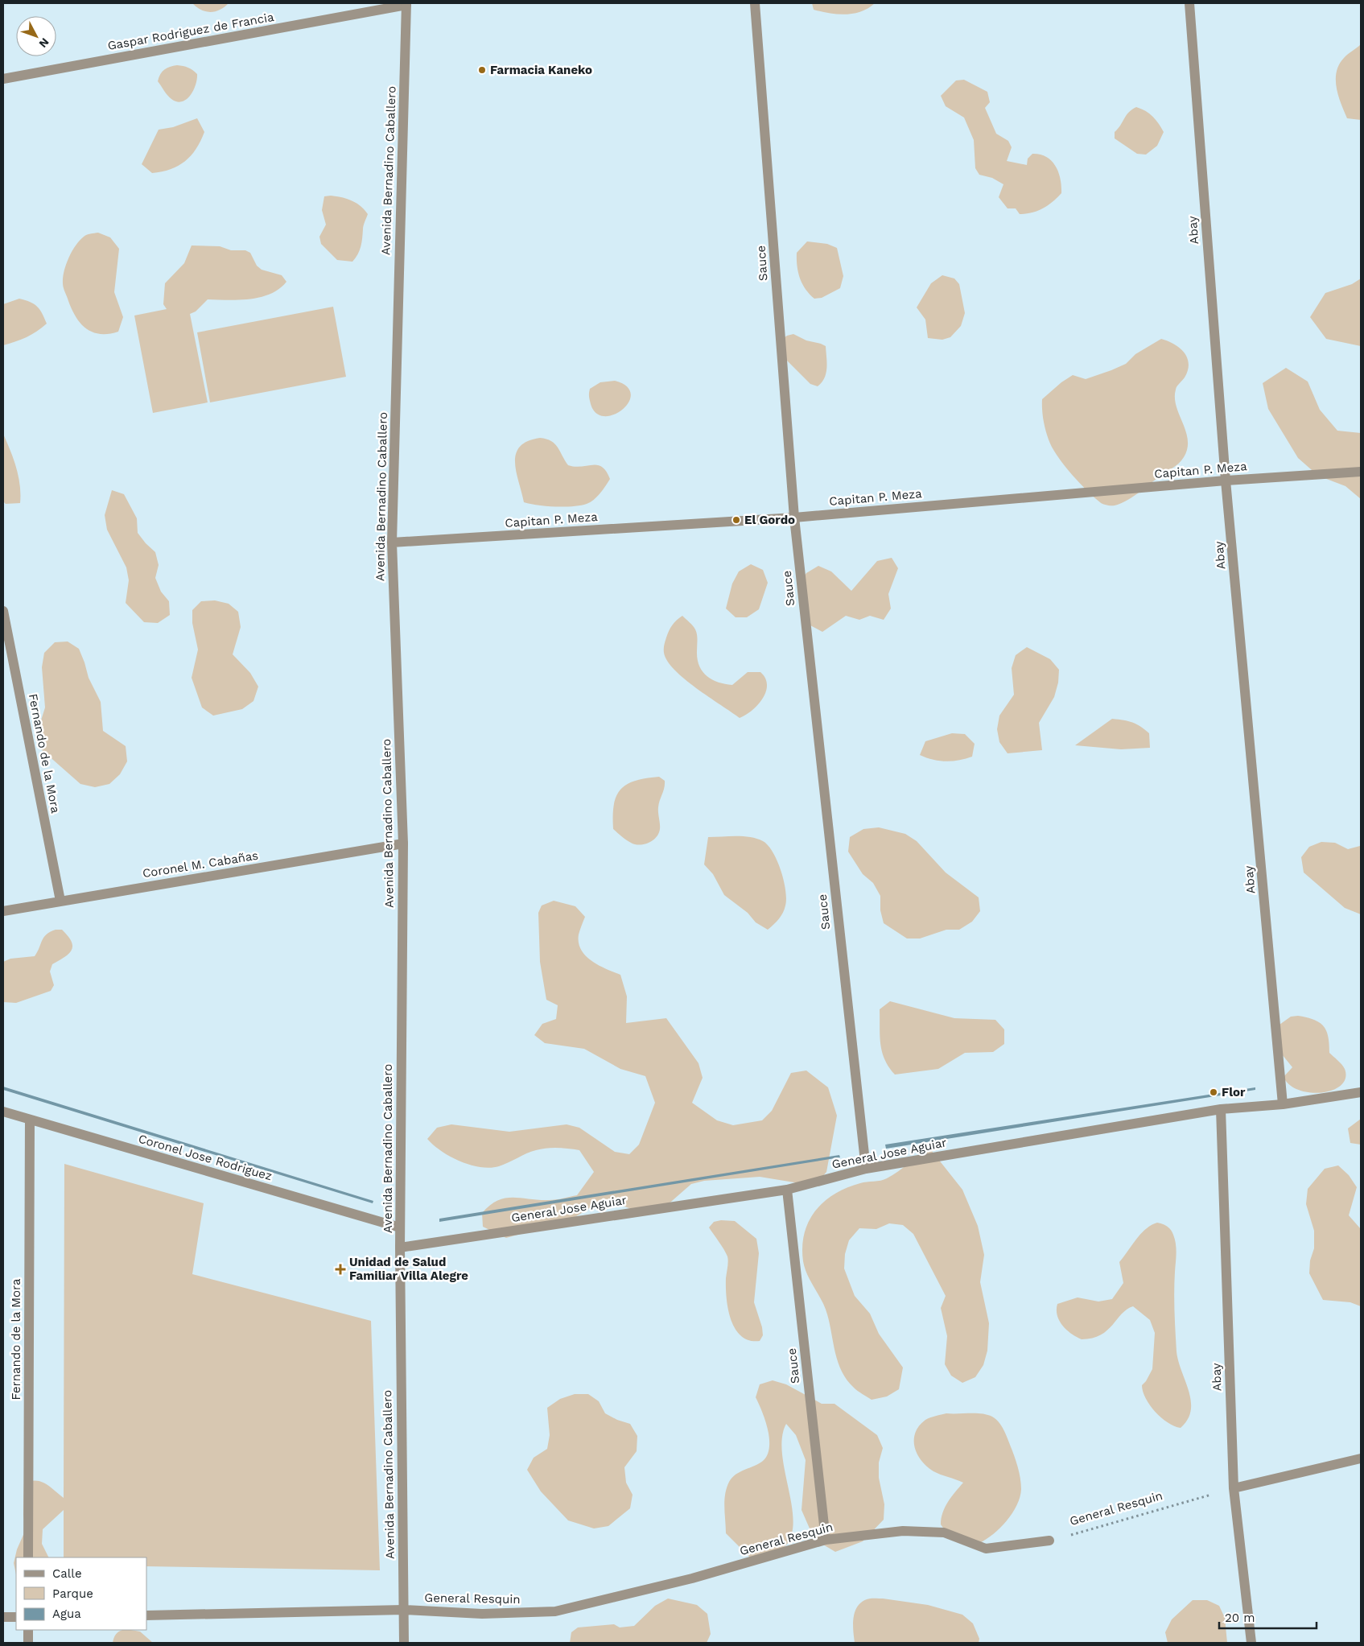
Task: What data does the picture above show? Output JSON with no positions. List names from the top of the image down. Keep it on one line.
{"streets":{"street":["Gaspar Rodriguez de Francia","Avenida Bernadino Caballero","Abay","Sauce","Capitan P. Meza","Fernando de la Mora","Coronel M. Cabañas","General Jose Aguiar","Coronel Jose Rodriguez","General Resquin"]},"crossings":[["Gaspar Rodriguez de Francia","Avenida Bernadino Caballero"],["Avenida Bernadino Caballero","Capitan P. Meza"],["Avenida Bernadino Caballero","Coronel M. Cabañas"],["Avenida Bernadino Caballero","General Jose Aguiar"],["Avenida Bernadino Caballero","Coronel Jose Rodriguez"],["Avenida Bernadino Caballero","General Resquin"],["Abay","Capitan P. Meza"],["Abay","General Jose Aguiar"],["Abay","General Resquin"],["Sauce","Capitan P. Meza"],["Sauce","General Jose Aguiar"],["Sauce","General Resquin"],["Fernando de la Mora","Coronel M. Cabañas"],["Fernando de la Mora","Coronel Jose Rodriguez"]],"places":{"other":["Farmacia Kaneko","El Gordo","Flor"],"health":["Unidad de Salud Familiar Villa Alegre"]},"legend":["Calle","Parque","Agua"],"scale_bar":"20 m","north":"bottom right"}
